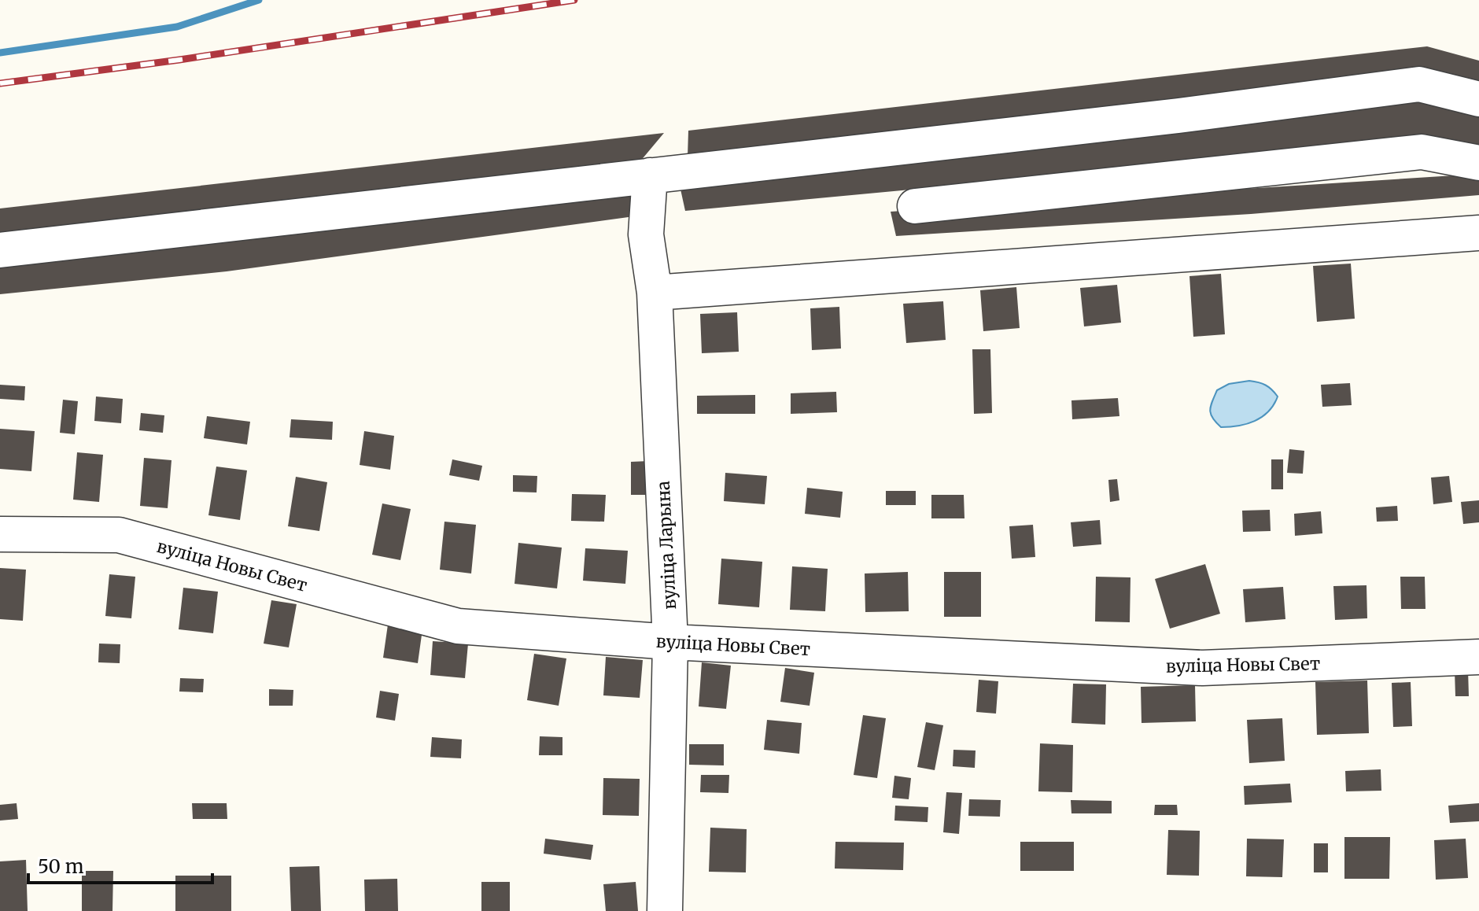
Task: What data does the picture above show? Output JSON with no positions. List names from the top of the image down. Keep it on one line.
{"streets":{"street":["вуліца Ларына","вуліца Новы Свет"]},"crossings":[["вуліца Ларына","вуліца Новы Свет"]],"scale_bar":"50 m"}
